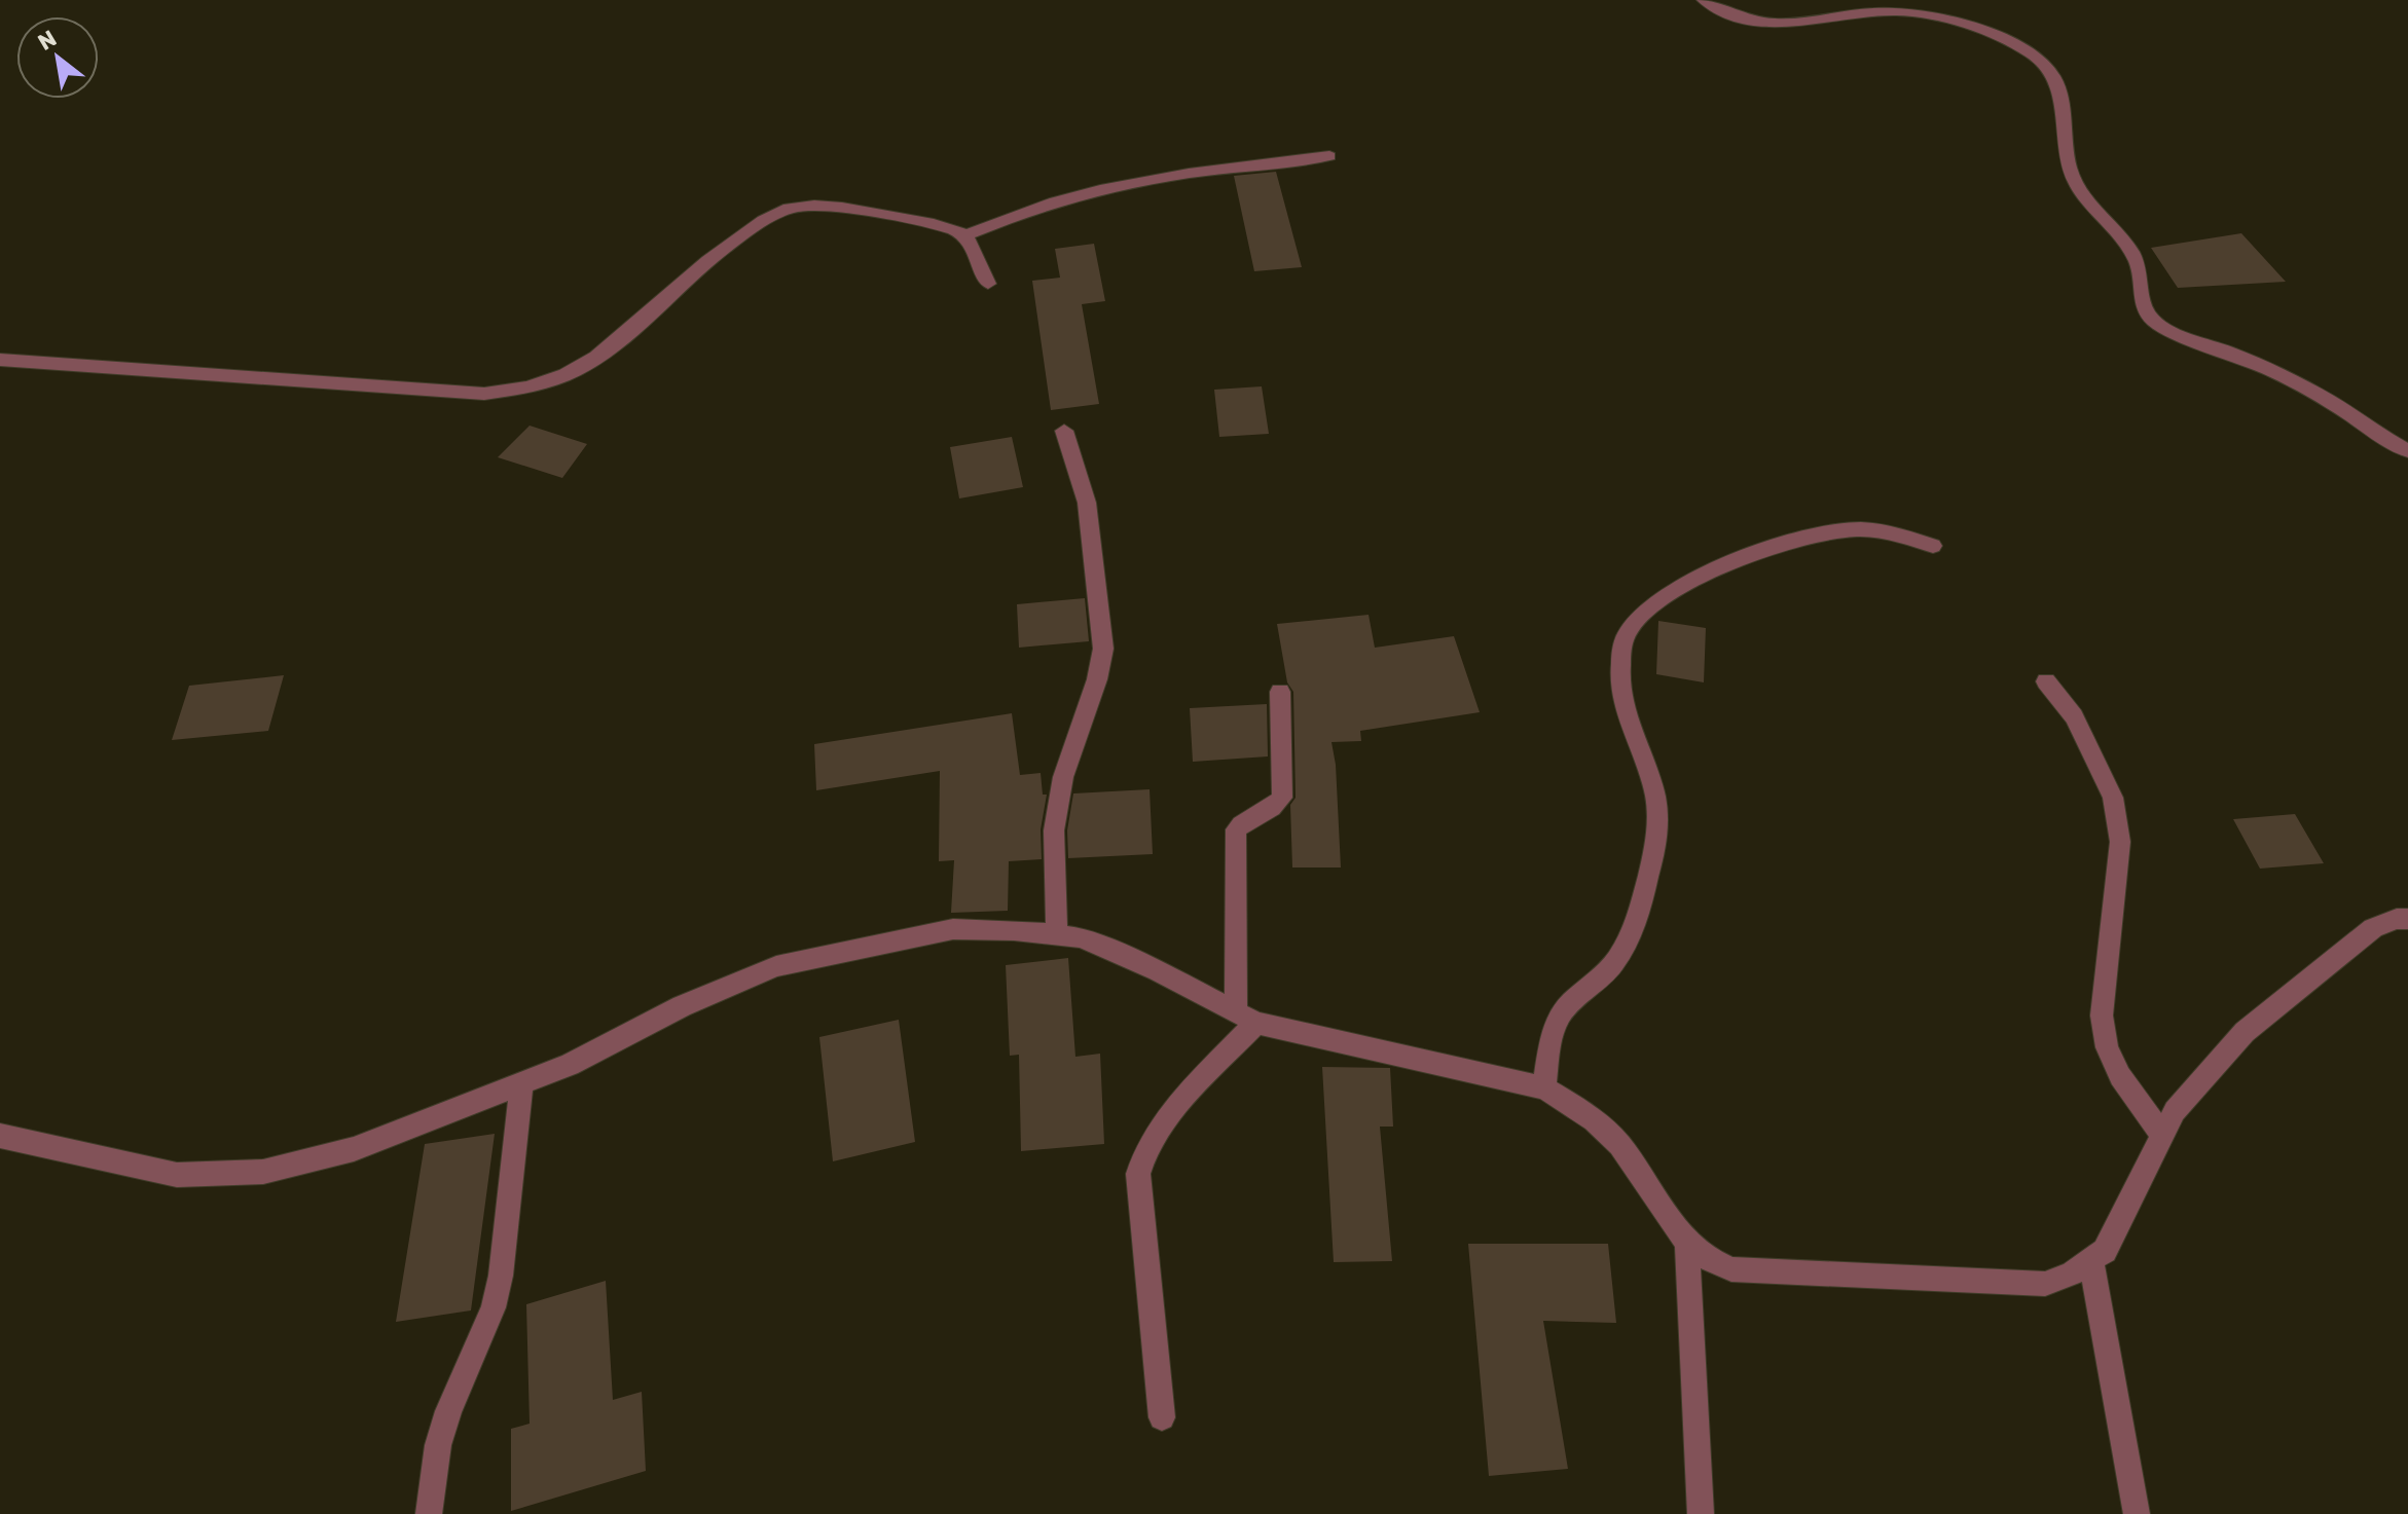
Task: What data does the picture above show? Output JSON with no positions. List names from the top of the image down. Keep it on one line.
{"north":"top left"}
